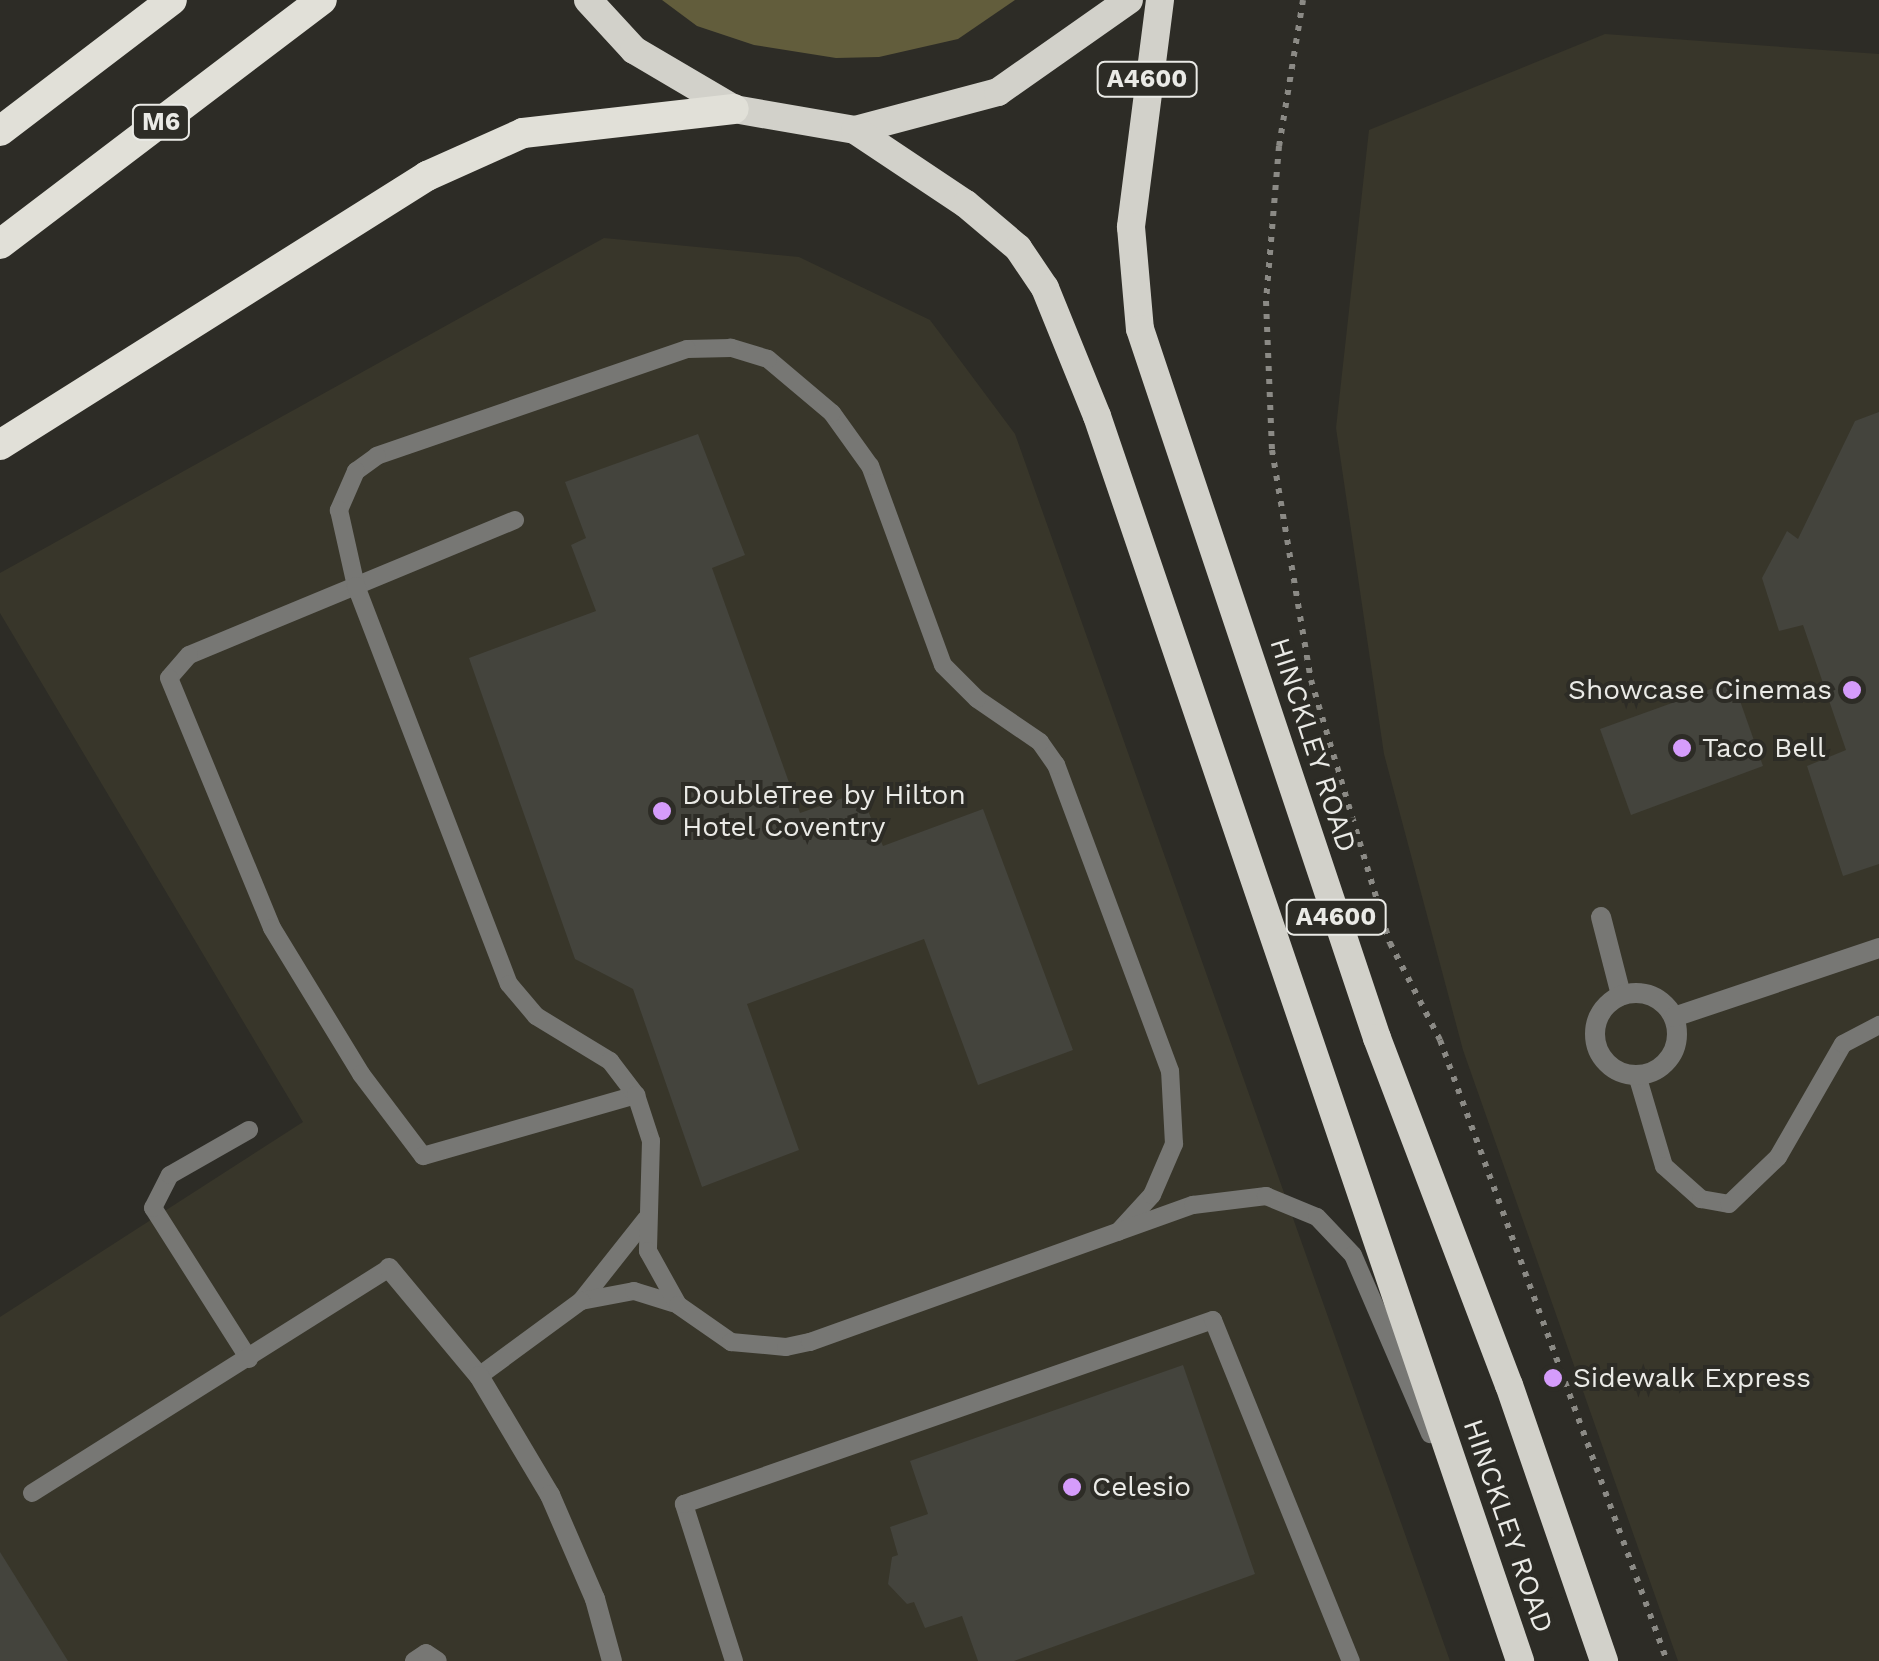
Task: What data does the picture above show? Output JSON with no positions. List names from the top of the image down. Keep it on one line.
{"streets":{"highway":["A4600","M6","HINCKLEY ROAD"]},"places":["Showcase Cinemas","Taco Bell","DoubleTree by Hilton Hotel Coventry","Sidewalk Express","Celesio"]}
